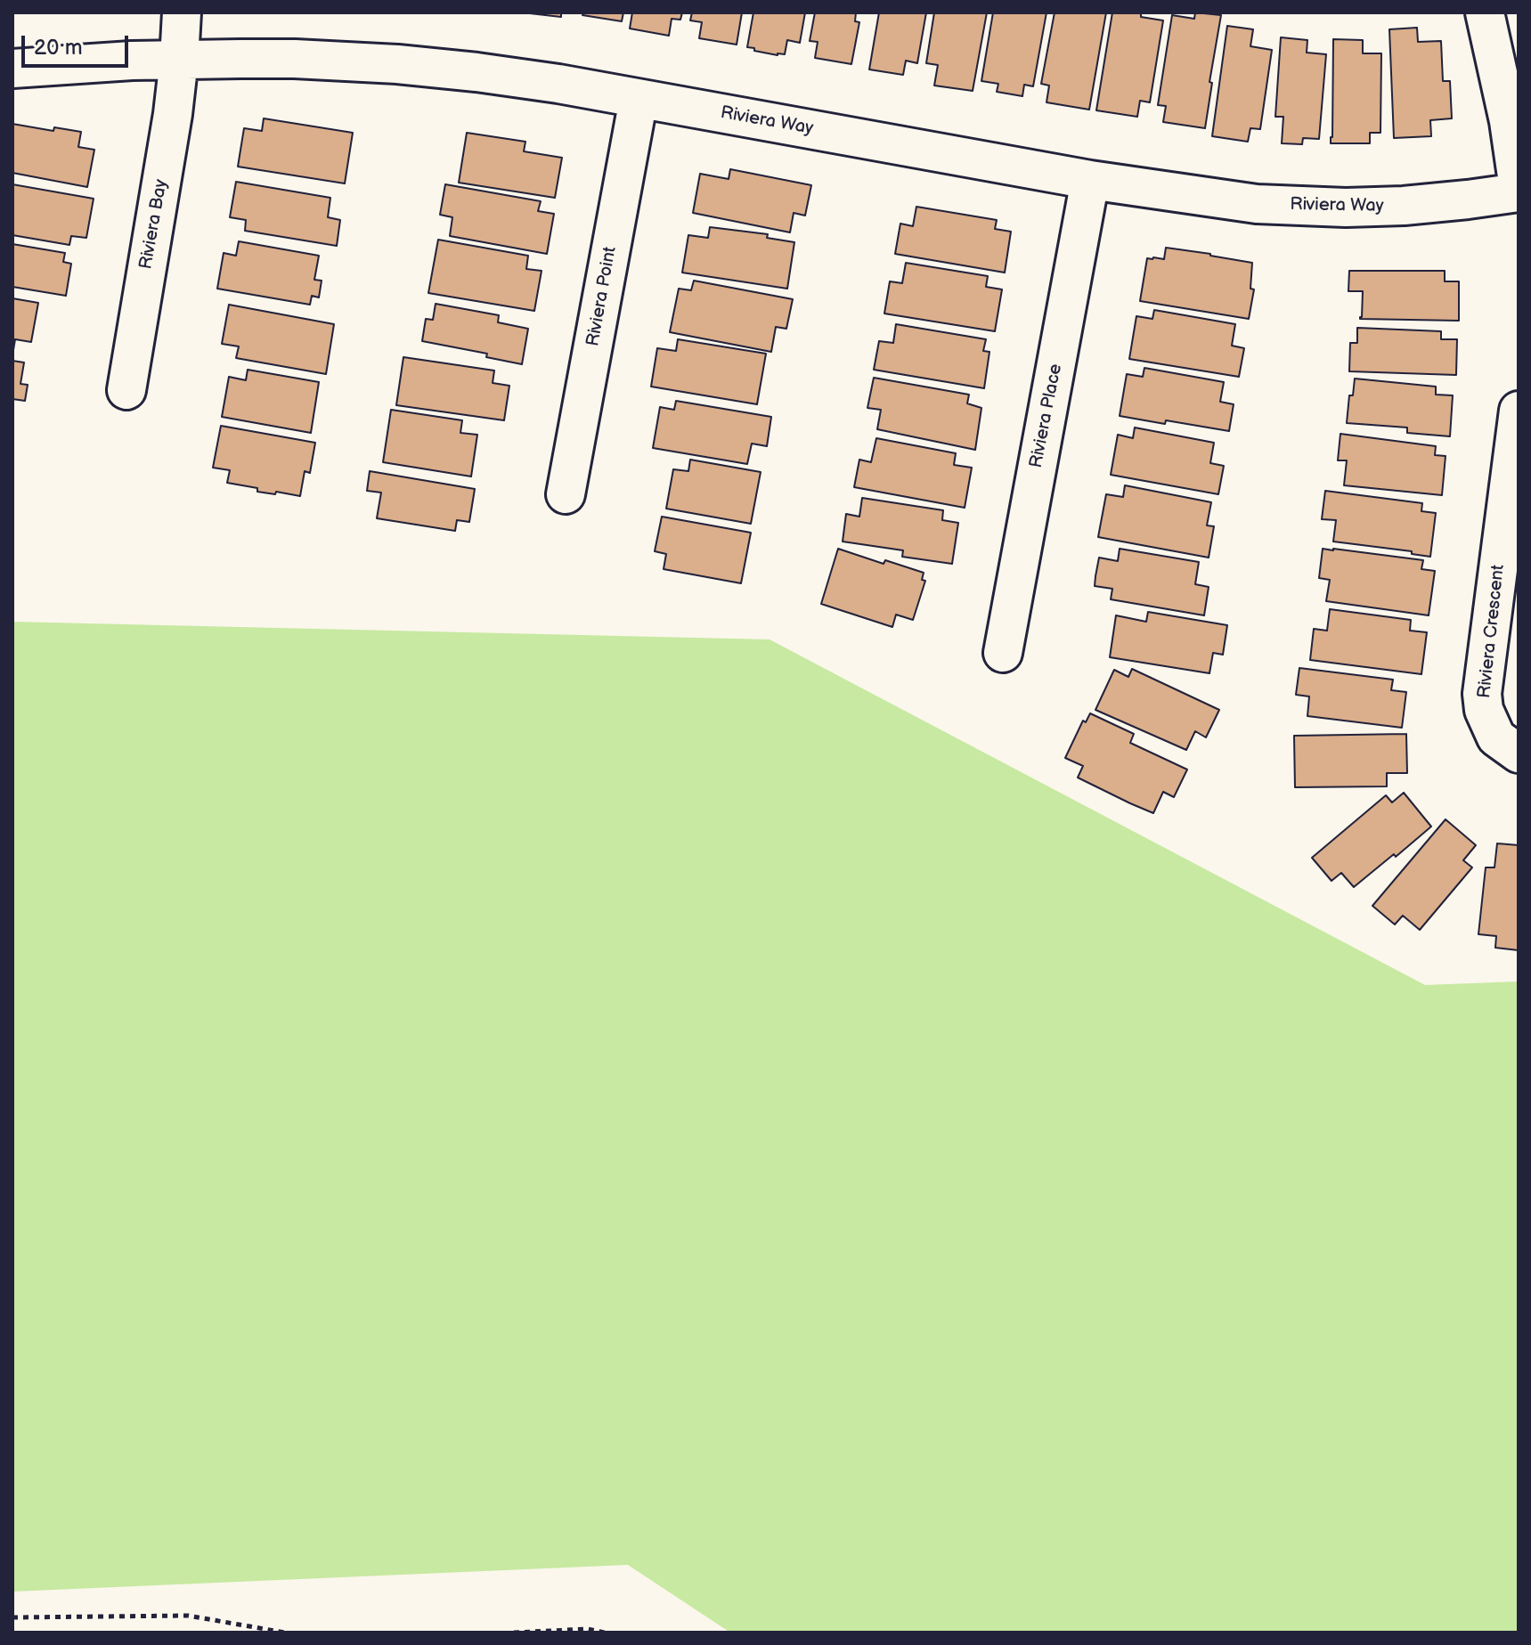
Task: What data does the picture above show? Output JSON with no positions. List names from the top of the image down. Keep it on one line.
{"streets":{"street":["Riviera Way","Riviera Bay","Riviera Point","Riviera Place","Riviera Crescent"]},"crossings":[["Riviera Way","Riviera Bay"],["Riviera Way","Riviera Point"],["Riviera Way","Riviera Place"]],"scale_bar":"20 m"}
